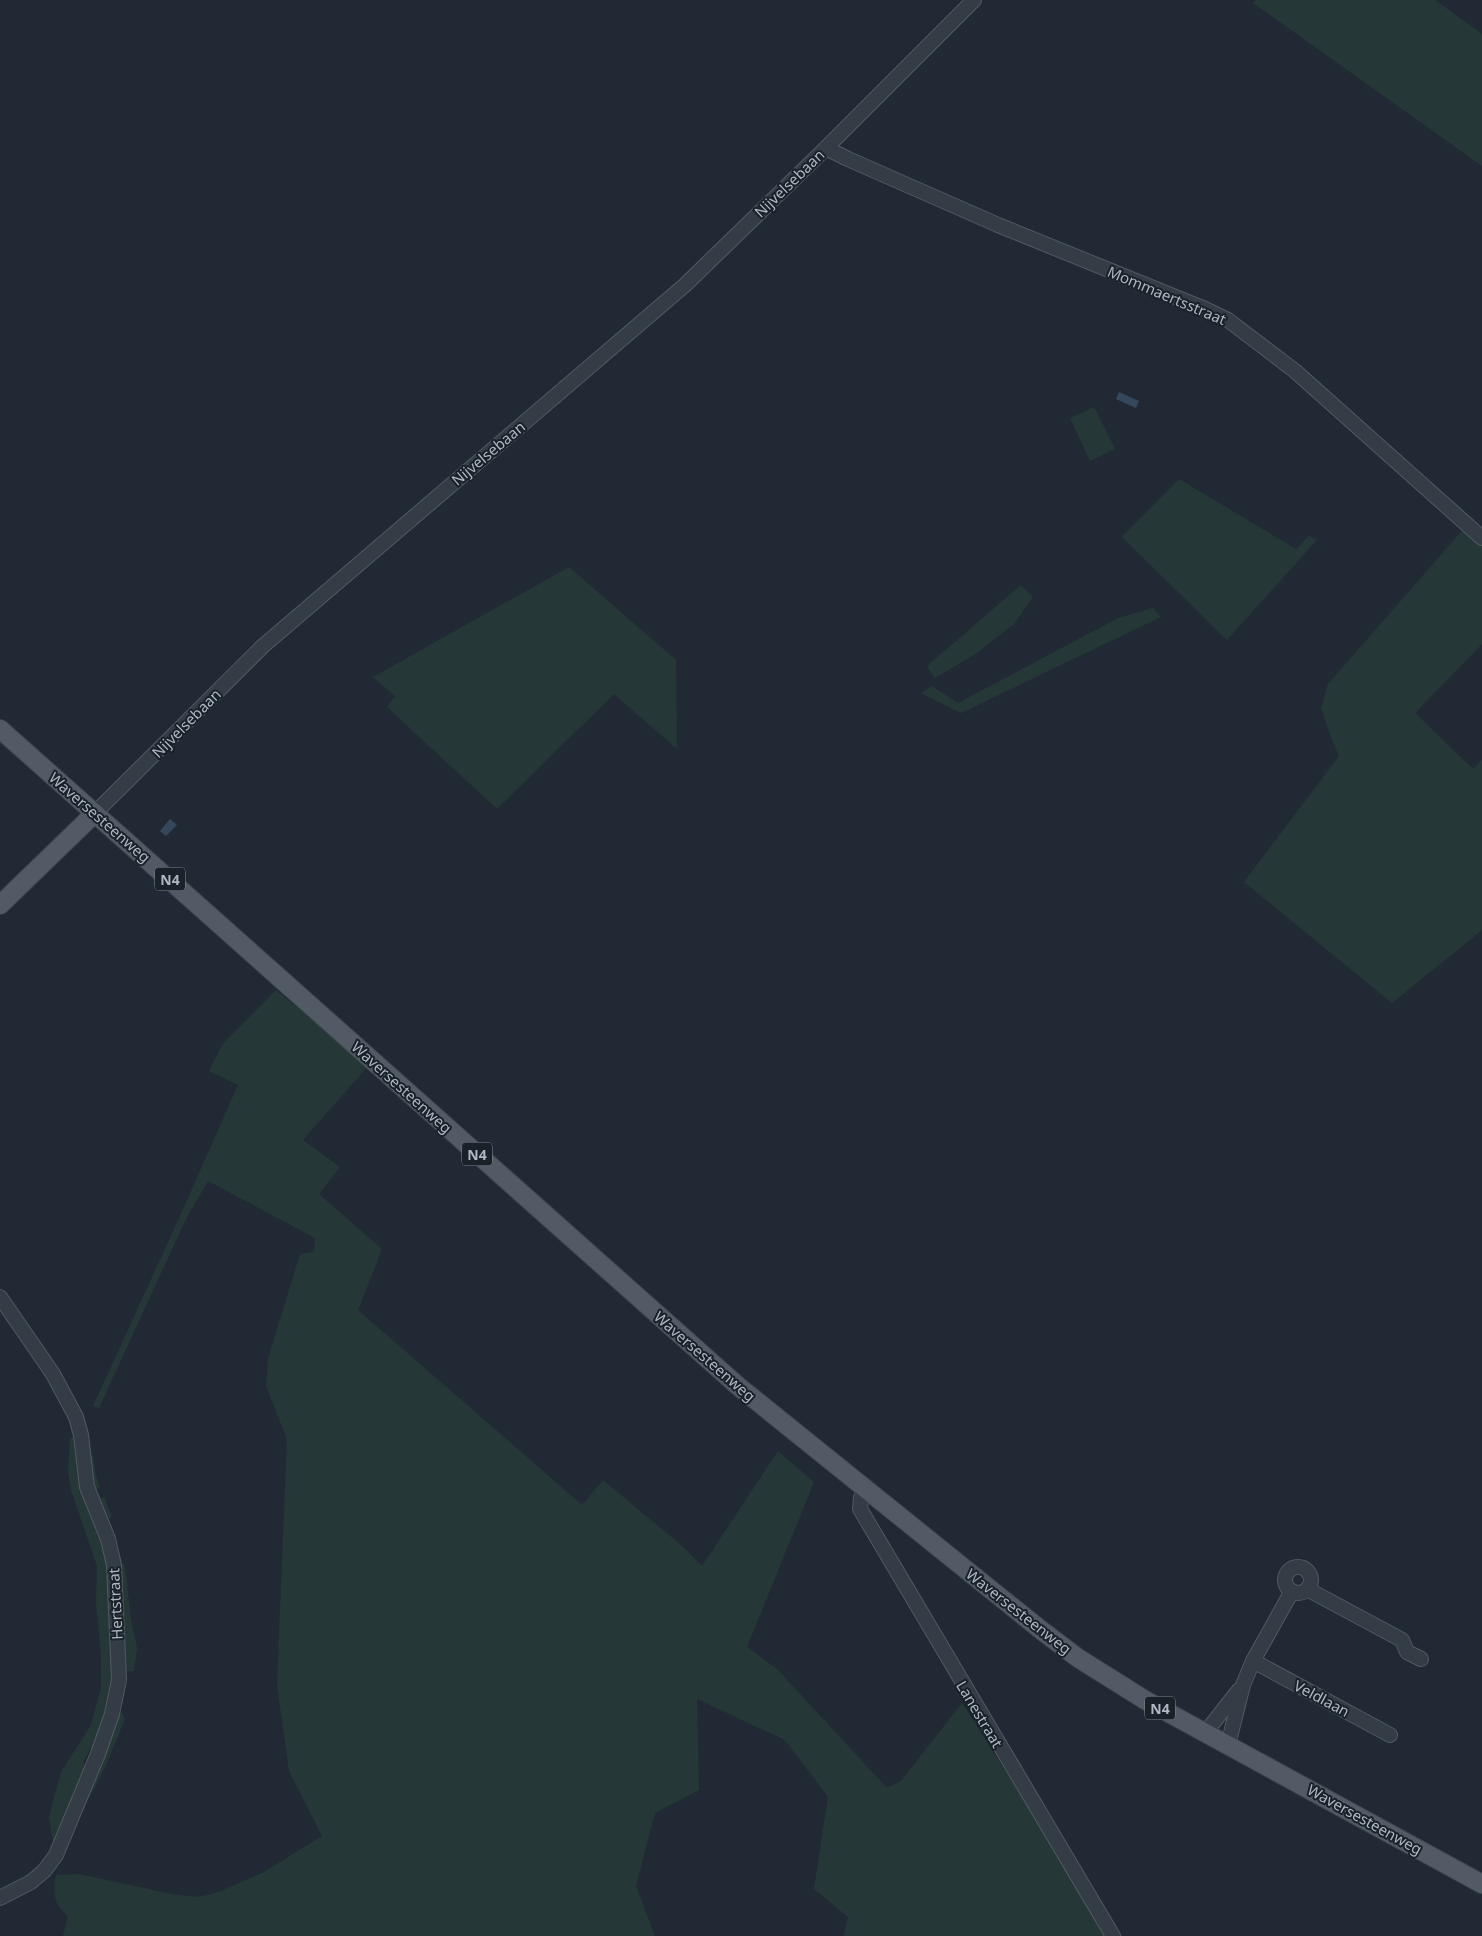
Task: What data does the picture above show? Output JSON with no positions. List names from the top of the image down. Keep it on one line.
{"streets":{"main road":["Nijvelsebaan","Waversesteenweg","N4"],"street":["Mommaertsstraat","Hertstraat","Veldlaan","Lanestraat"]},"crossings":[["Nijvelsebaan","Mommaertsstraat"],["Nijvelsebaan","Waversesteenweg"],["Waversesteenweg","Lanestraat"]]}
